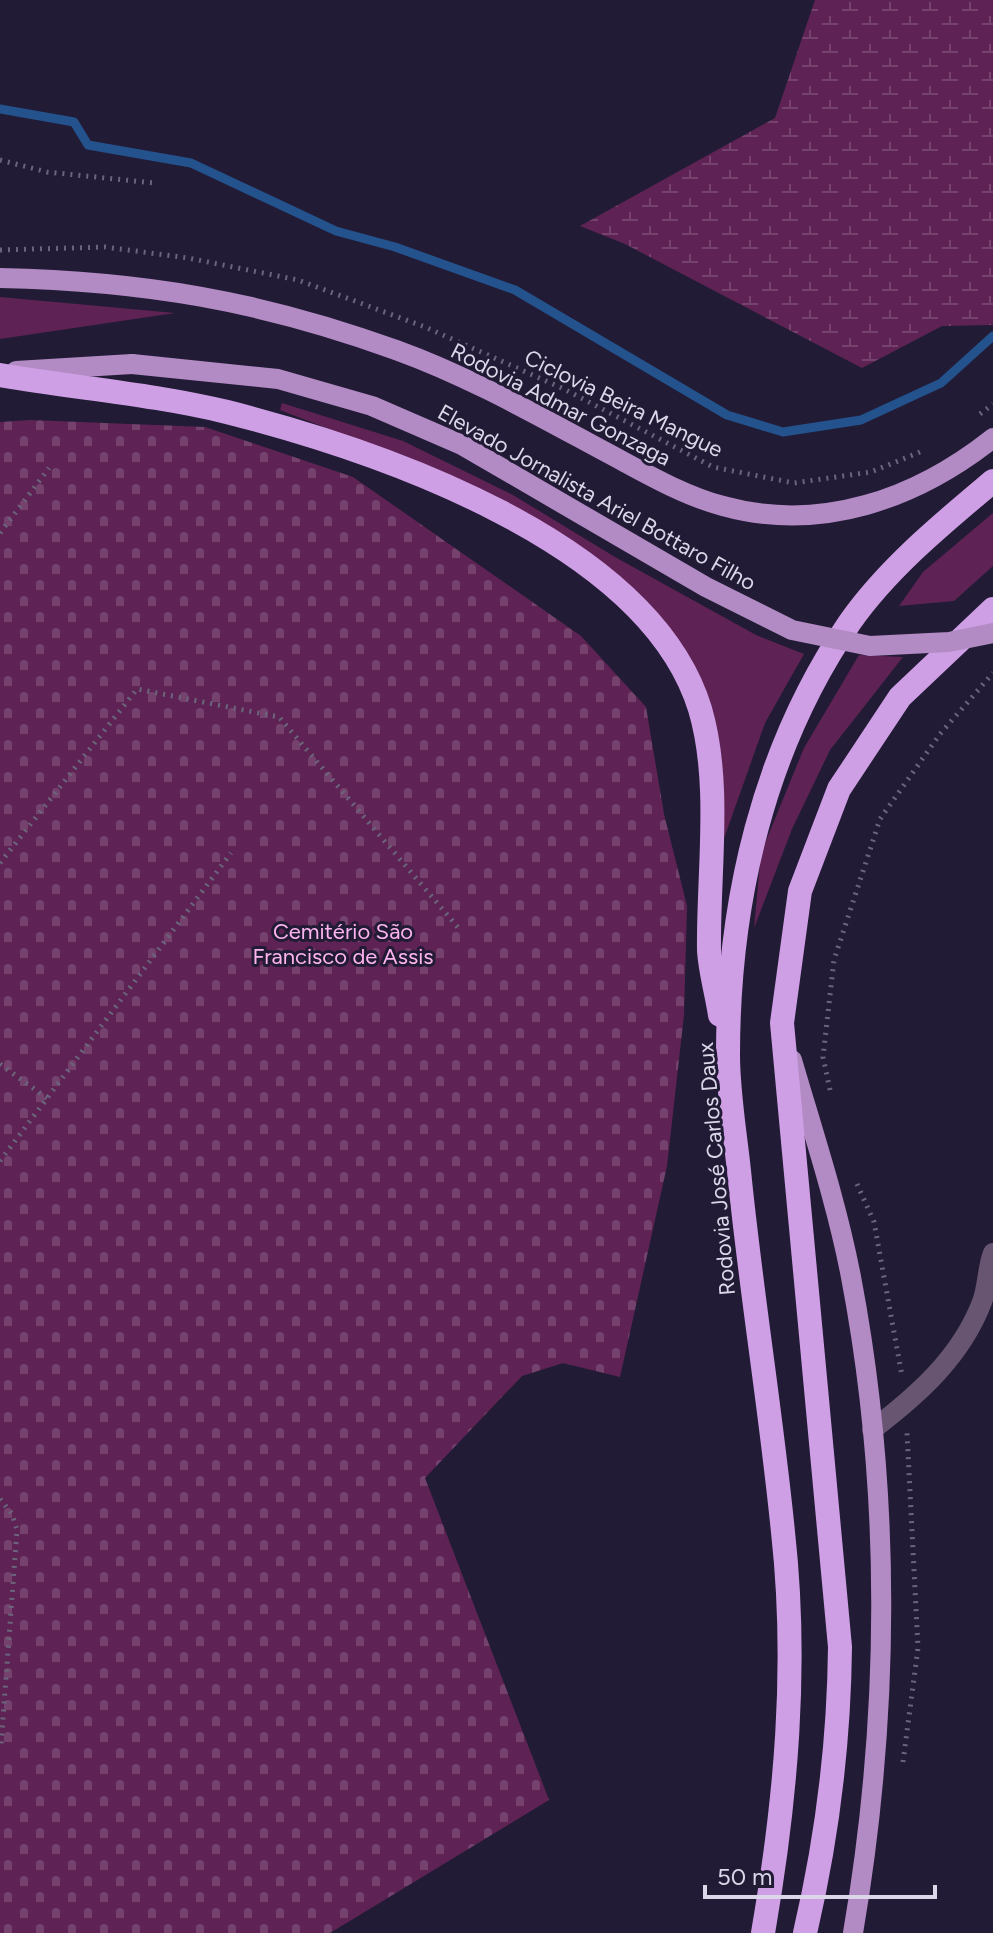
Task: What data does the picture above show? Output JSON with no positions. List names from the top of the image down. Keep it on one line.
{"streets":{"highway":["Rodovia José Carlos Daux"],"main road":["Rodovia Admar Gonzaga","Elevado Jornalista Ariel Bottaro Filho"],"path":["Ciclovia Beira Mangue"]},"parks":["Cemitério São Francisco de Assis"],"scale_bar":"50 m"}
